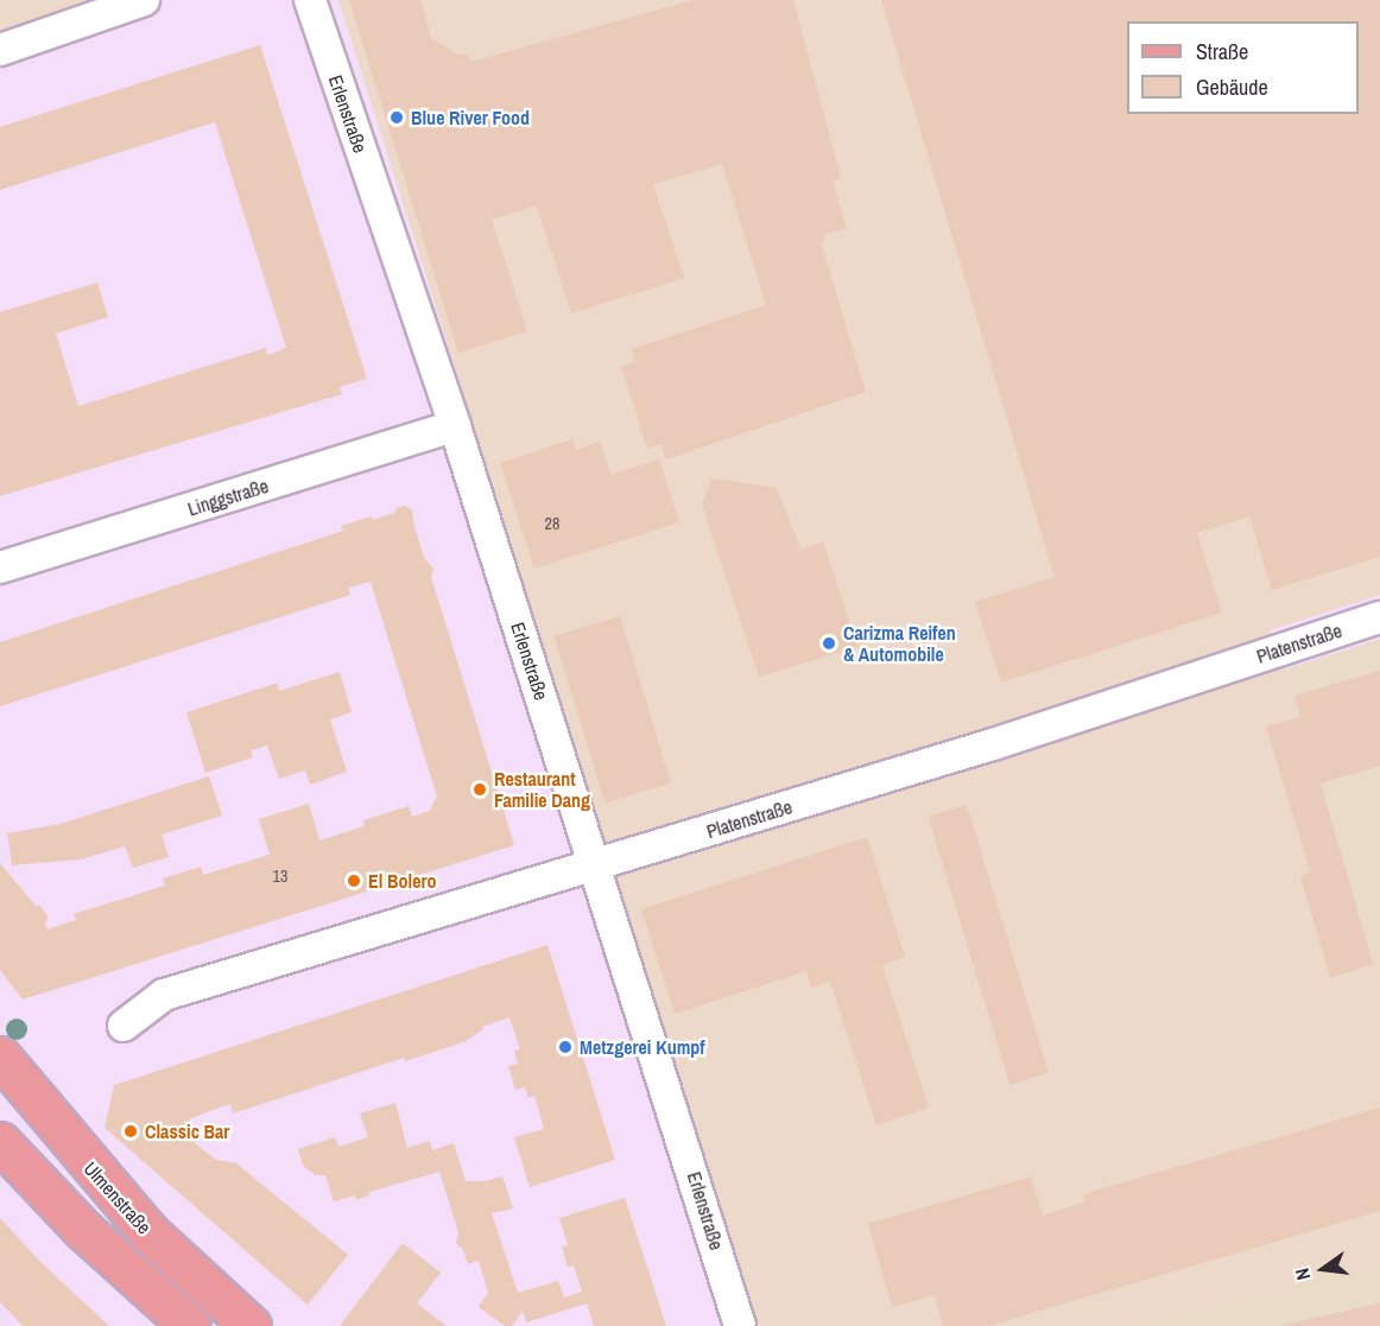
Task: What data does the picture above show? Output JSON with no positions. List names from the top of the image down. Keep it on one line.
{"streets":{"main road":["Ulmenstraße"],"street":["Erlenstraße","Linggstraße","Platenstraße"]},"crossings":[["Erlenstraße","Linggstraße"],["Erlenstraße","Platenstraße"]],"places":["Blue River Food","Carizma Reifen & Automobile","Restaurant Familie Dang","El Bolero","Metzgerei Kumpf","Classic Bar"],"house_numbers":["28","13"],"legend":["Straße","Gebäude"],"north":"left"}
